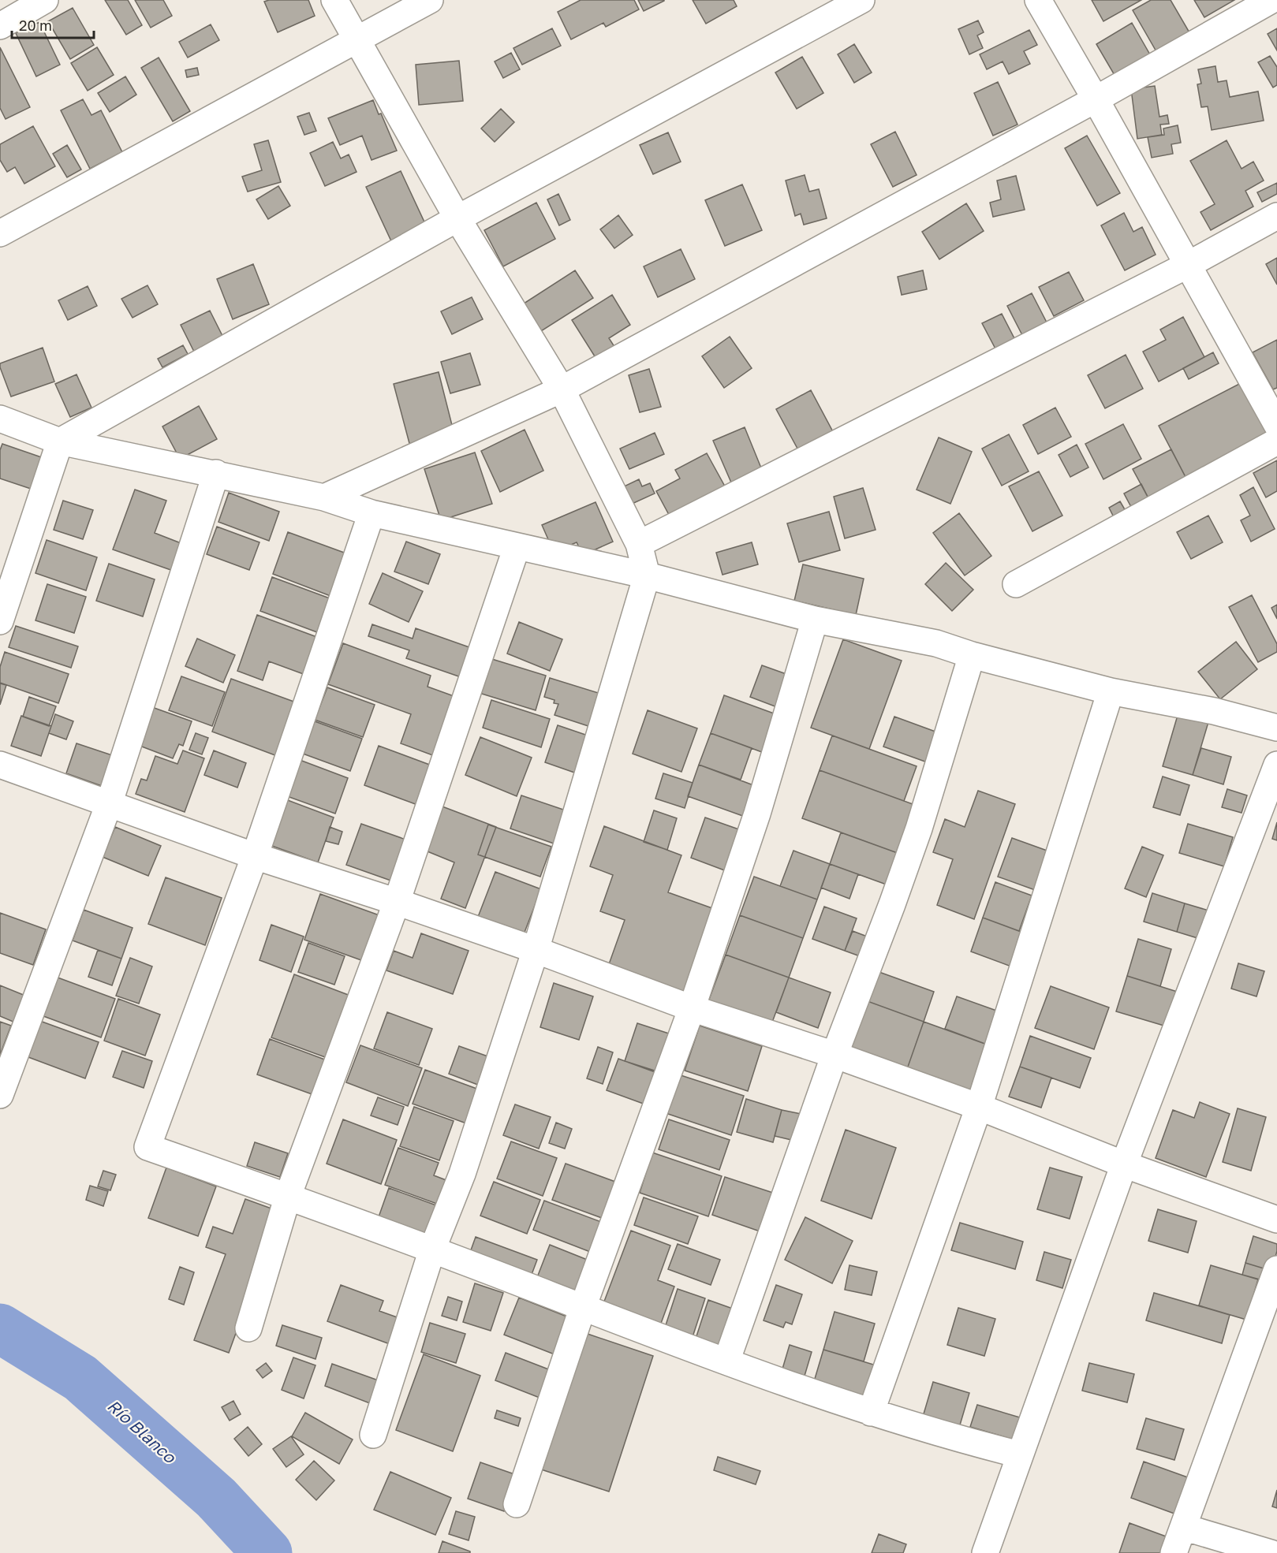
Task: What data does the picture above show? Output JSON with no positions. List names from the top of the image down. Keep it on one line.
{"water":["Río Blanco"],"scale_bar":"20 m"}
